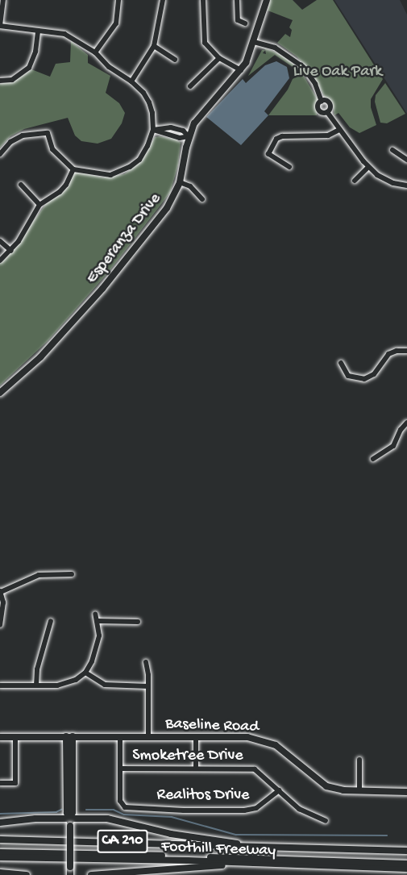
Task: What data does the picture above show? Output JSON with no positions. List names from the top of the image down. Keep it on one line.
{"streets":{"highway":["CA 210","Foothill Freeway"],"main road":["Esperanza Drive","Baseline Road"],"street":["Smoketree Drive","Realitos Drive"]},"crossings":[["Smoketree Drive","Realitos Drive"]],"parks":["Live Oak Park"]}
